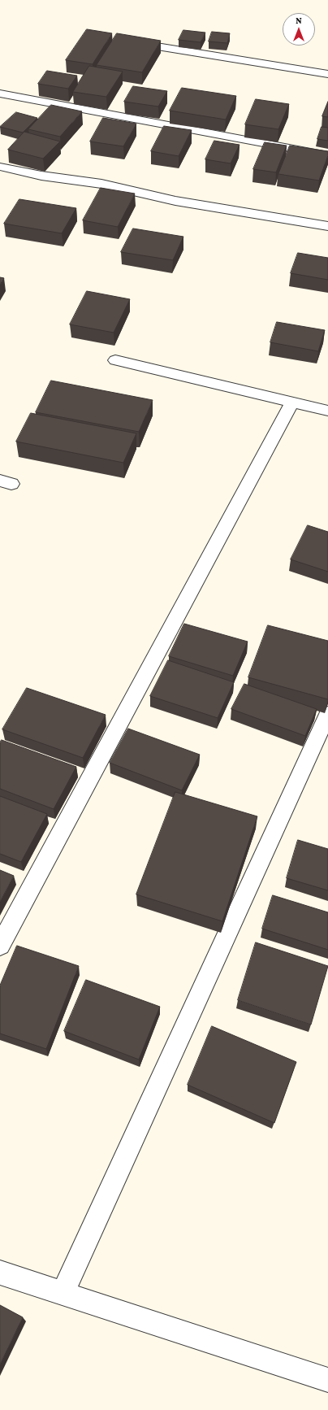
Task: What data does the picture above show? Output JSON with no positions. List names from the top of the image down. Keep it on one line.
{"north":"top"}
